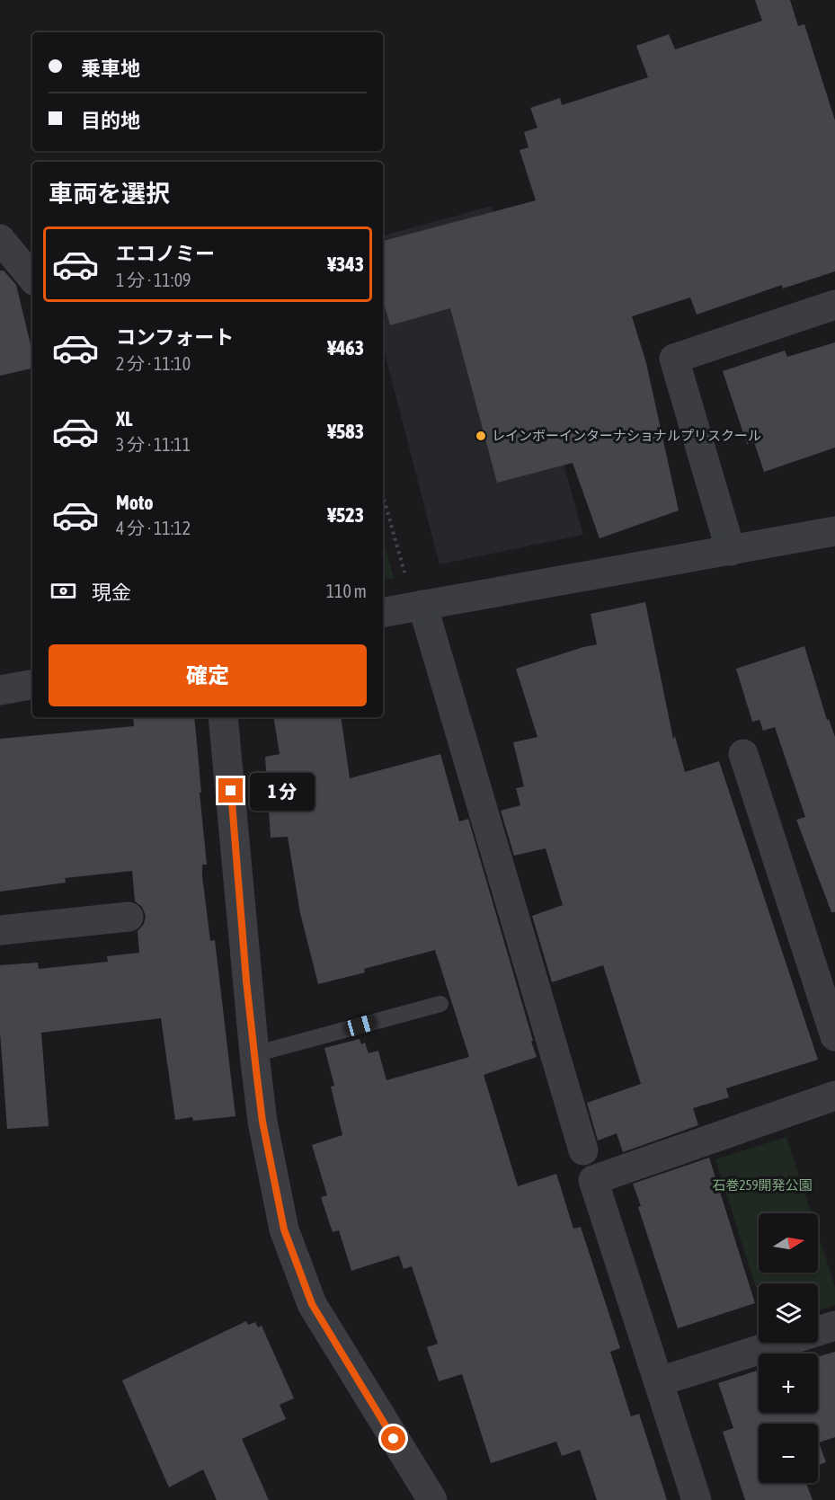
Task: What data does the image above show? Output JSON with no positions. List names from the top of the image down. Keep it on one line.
{"parks":["石巻259開発公園"],"places":["レインボーインターナショナルプリスクール"],"north":"right","page":{"banner":["乗車地","目的地"],"heading":"車両を選択","list":[{"name":"エコノミー","note":"1 分 · 11:09","value":"¥343"},{"name":"コンフォート","note":"2 分 · 11:10","value":"¥463"},{"name":"XL","note":"3 分 · 11:11","value":"¥583"},{"name":"Moto","note":"4 分 · 11:12","value":"¥523"}],"pay":["現金","110 m"],"buttons":"確定","bubble":"1 分","map_buttons":["+","−"]}}
